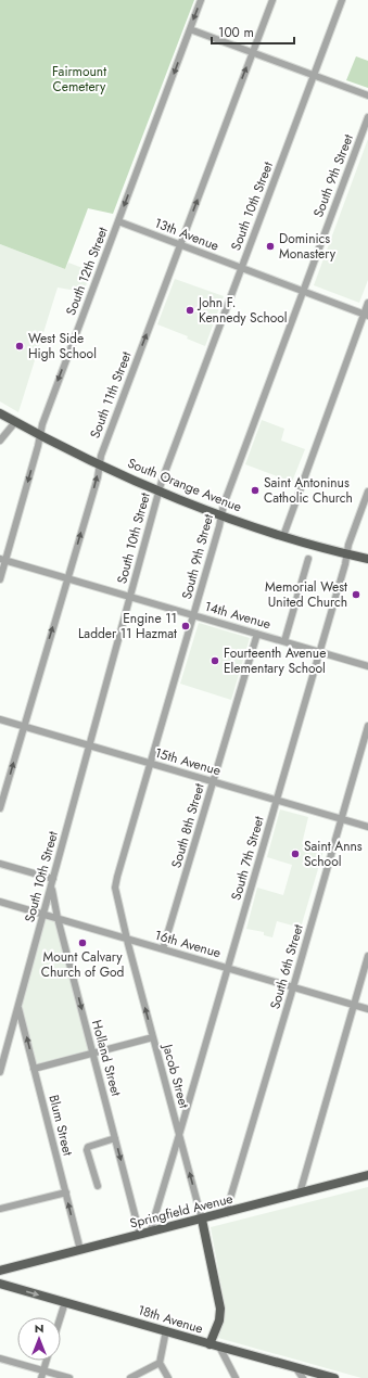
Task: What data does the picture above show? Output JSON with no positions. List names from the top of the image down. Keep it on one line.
{"streets":{"main road":["South Orange Avenue","Springfield Avenue","18th Avenue"],"street":["South 9th Street","South 10th Street","13th Avenue","South 12th Street","South 11th Street","14th Avenue","15th Avenue","South 8th Street","South 7th Street","16th Avenue","South 6th Street","Holland Street","Jacob Street","Blum Street"]},"crossings":[["South 9th Street","13th Avenue"],["South 9th Street","South Orange Avenue"],["South 9th Street","14th Avenue"],["South 9th Street","15th Avenue"],["South 9th Street","16th Avenue"],["South 9th Street","Jacob Street"],["South 10th Street","13th Avenue"],["South 10th Street","South Orange Avenue"],["South 10th Street","14th Avenue"],["South 10th Street","15th Avenue"],["South 10th Street","16th Avenue"],["South 10th Street","Holland Street"],["South 10th Street","Blum Street"],["13th Avenue","South 12th Street"],["13th Avenue","South 11th Street"],["South 12th Street","South Orange Avenue"],["South 12th Street","14th Avenue"],["South 11th Street","South Orange Avenue"],["South 11th Street","14th Avenue"],["South 11th Street","15th Avenue"],["South Orange Avenue","South 7th Street"],["14th Avenue","South 8th Street"],["14th Avenue","South 7th Street"],["15th Avenue","South 8th Street"],["15th Avenue","South 7th Street"],["15th Avenue","South 6th Street"],["South 8th Street","16th Avenue"],["South 7th Street","16th Avenue"],["South 7th Street","Holland Street"],["South 7th Street","Jacob Street"],["South 7th Street","Springfield Avenue"],["16th Avenue","South 6th Street"],["16th Avenue","Holland Street"],["16th Avenue","Jacob Street"],["South 6th Street","Springfield Avenue"],["Holland Street","Springfield Avenue"],["Jacob Street","Springfield Avenue"],["Blum Street","Springfield Avenue"]],"one_way":["South 12th Street","South 11th Street","Holland Street","Jacob Street","Blum Street"],"parks":["Fairmount Cemetery"],"places":["Dominics Monastery","John F. Kennedy School","West Side High School","Saint Antoninus Catholic Church","Memorial West United Church","Engine 11 Ladder 11 Hazmat","Fourteenth Avenue Elementary School","Saint Anns School","Mount Calvary Church of God"],"scale_bar":"100 m","north":"top"}
